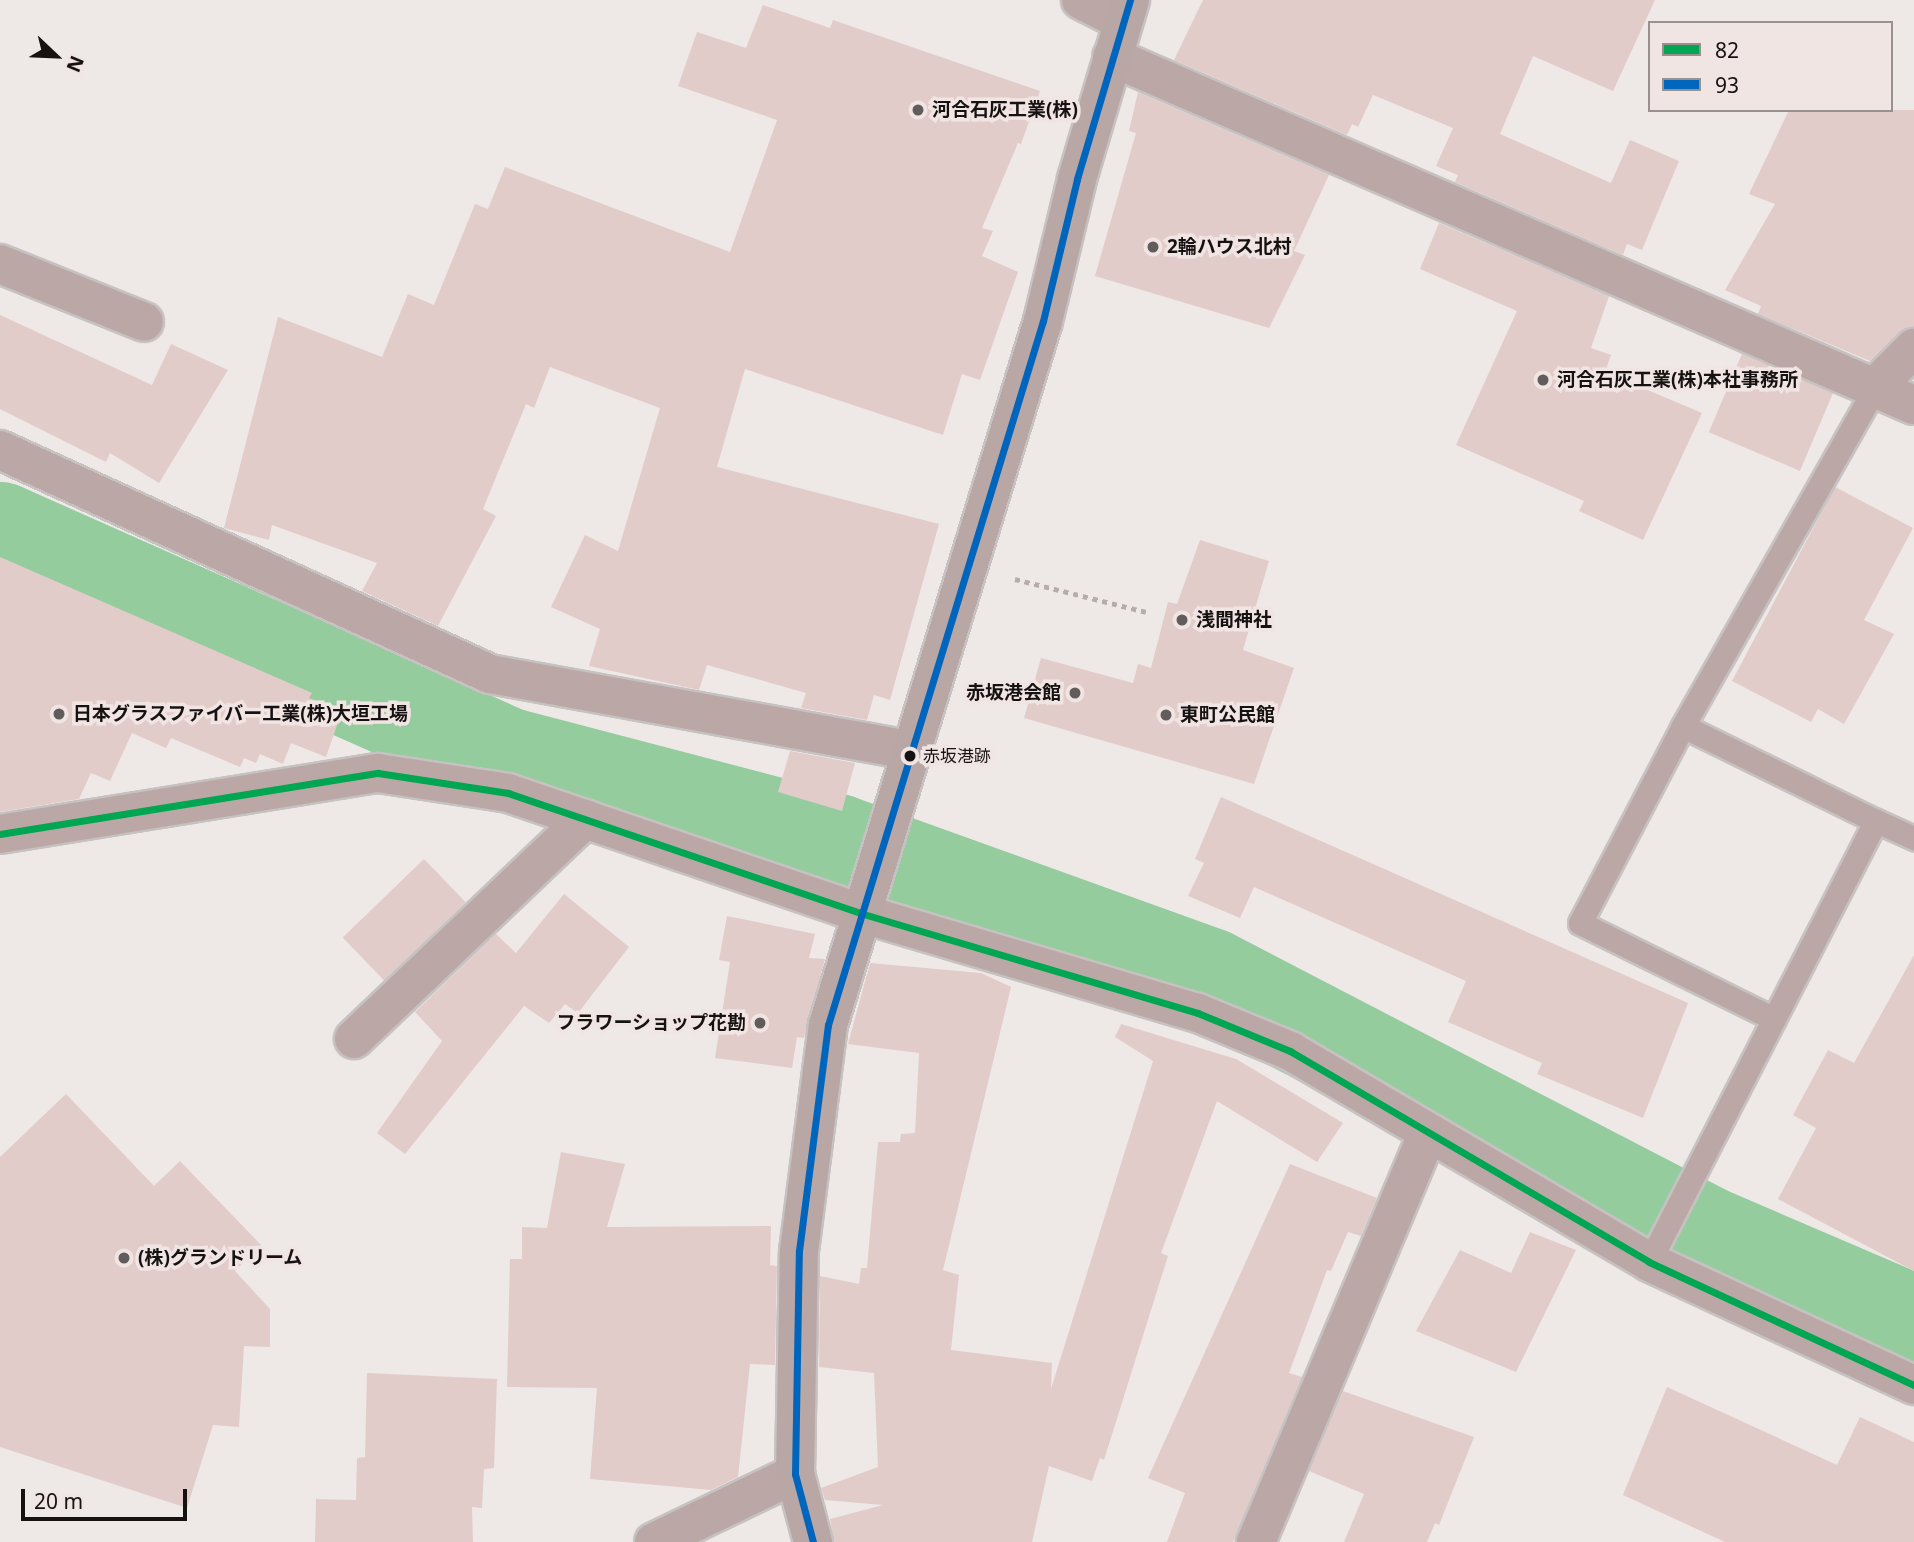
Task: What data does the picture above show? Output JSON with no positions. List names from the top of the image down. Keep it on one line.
{"places":["河合石灰工業(株)","2輪ハウス北村","河合石灰工業(株)本社事務所","浅間神社","赤坂港会館","日本グラスファイバー工業(株)大垣工場","東町公民館","赤坂港跡","フラワーショップ花勘","(株)グランドリーム"],"lines":["transit line 93","transit line 82"],"legend":["82","93"],"scale_bar":"20 m","north":"bottom right"}
